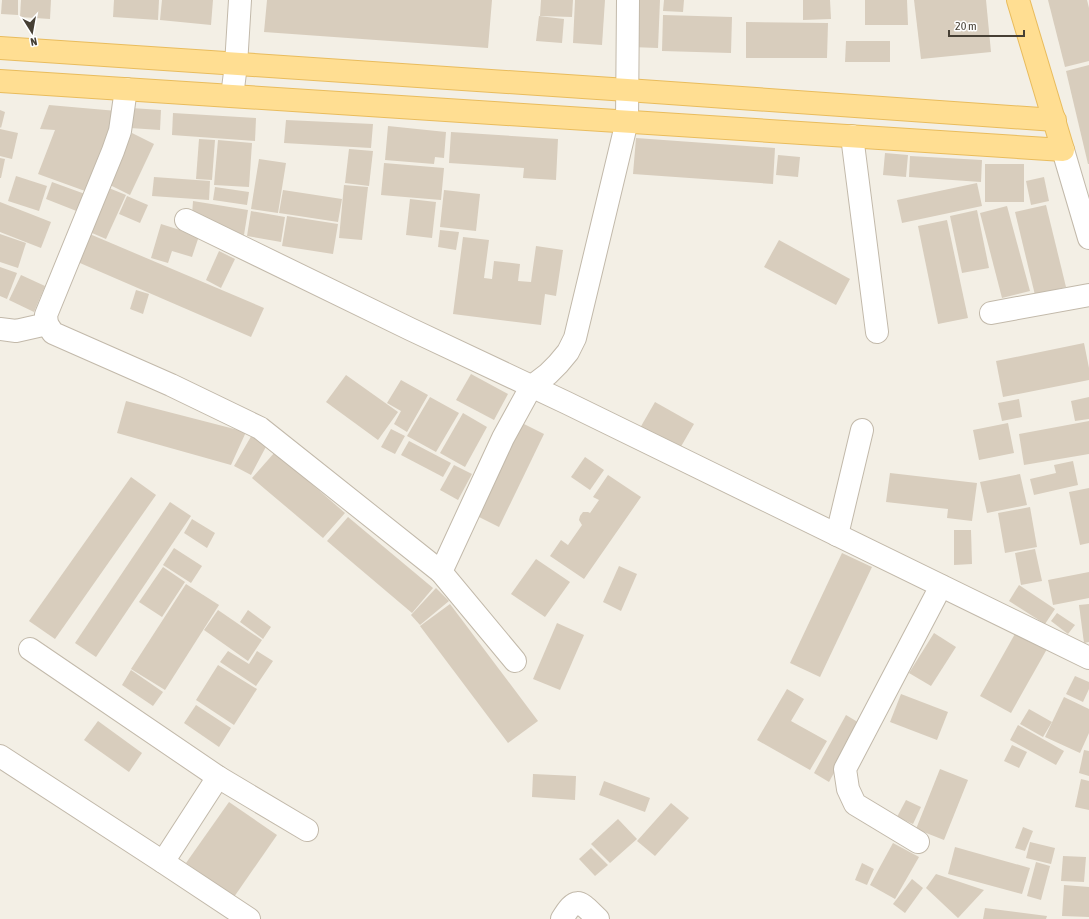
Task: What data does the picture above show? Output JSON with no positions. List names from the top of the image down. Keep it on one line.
{"scale_bar":"20 m","north":"bottom"}
